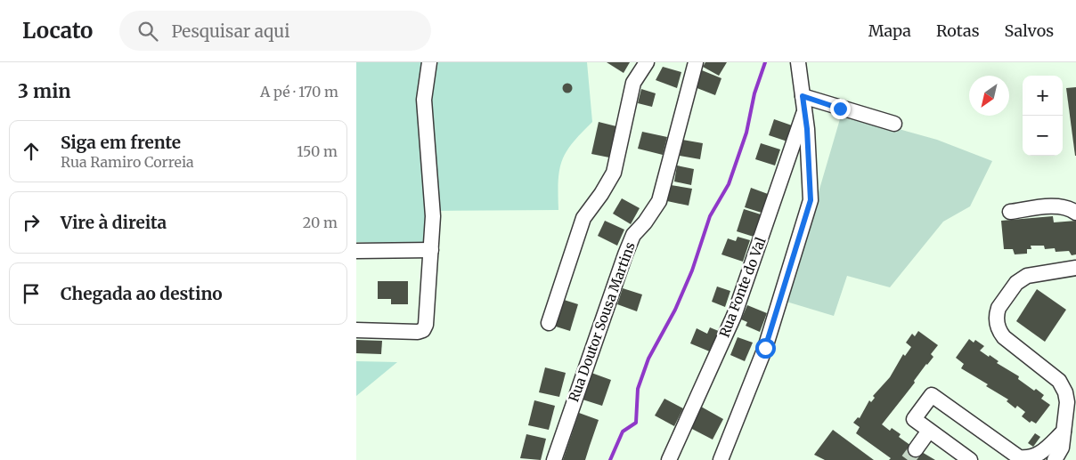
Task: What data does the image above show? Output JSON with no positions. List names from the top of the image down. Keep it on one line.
{"streets":{"street":["Rua Fonte do Val","Rua Doutor Sousa Martins"]},"north":"bottom left","page":{"header":"Locato","search":"Pesquisar aqui","nav":["Mapa","Rotas","Salvos"],"heading":["3 min","A pé · 170 m"],"map_buttons":["+","−"],"list":[["Siga em frente","Rua Ramiro Correia","150 m"],["Vire à direita","20 m"],"Chegada ao destino"]}}
